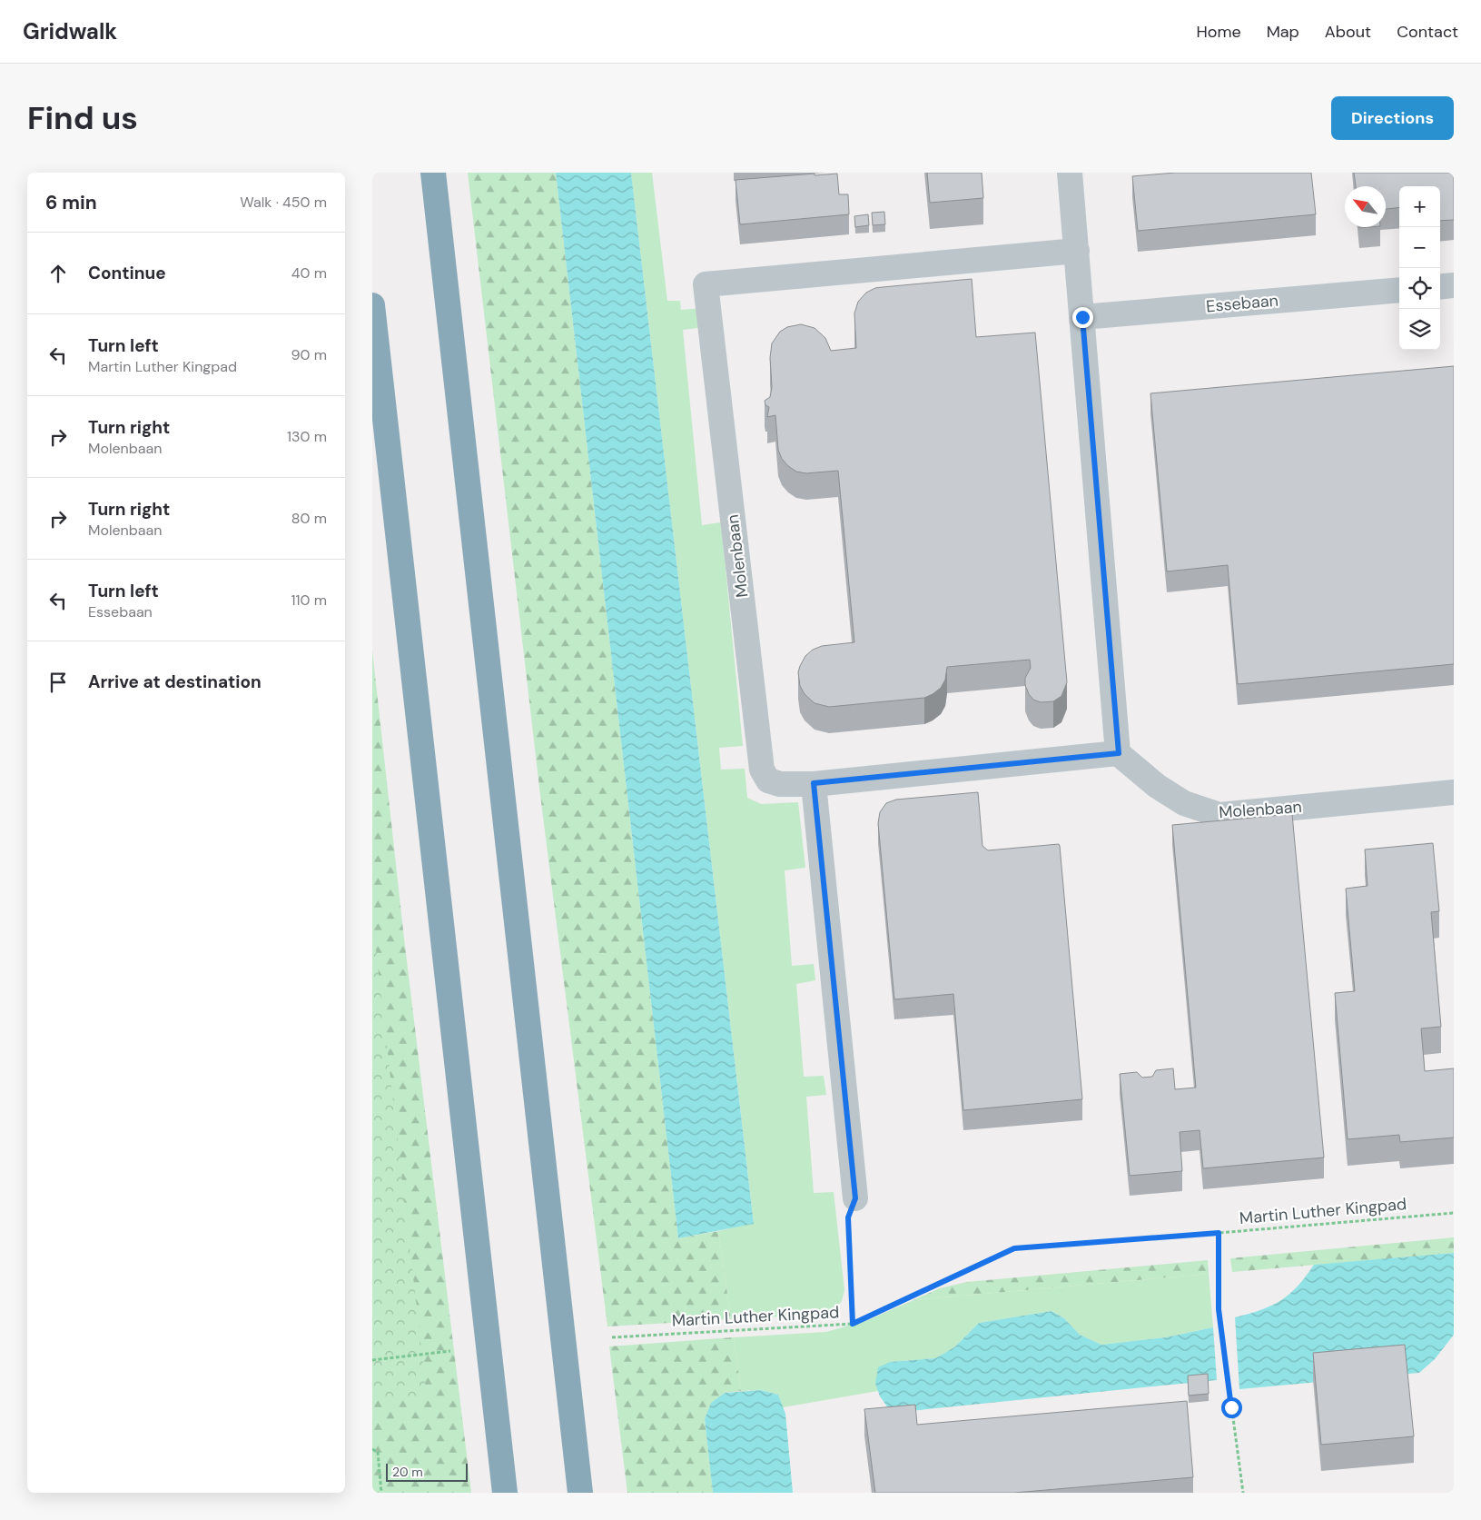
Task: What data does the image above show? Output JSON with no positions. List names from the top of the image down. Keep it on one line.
{"streets":{"street":["Essebaan","Molenbaan"],"path":["Martin Luther Kingpad"]},"scale_bar":"20 m","north":"top left","page":{"header":"Gridwalk","nav":["Home","Map","About","Contact"],"buttons":"Directions","title":"Find us","heading":["6 min","Walk · 450 m"],"map_buttons":["+","−"],"list":[["Continue","40 m"],["Turn left","Martin Luther Kingpad","90 m"],["Turn right","Molenbaan","130 m"],["Turn right","Molenbaan","80 m"],["Turn left","Essebaan","110 m"],"Arrive at destination"],"scale":"20 m"}}
